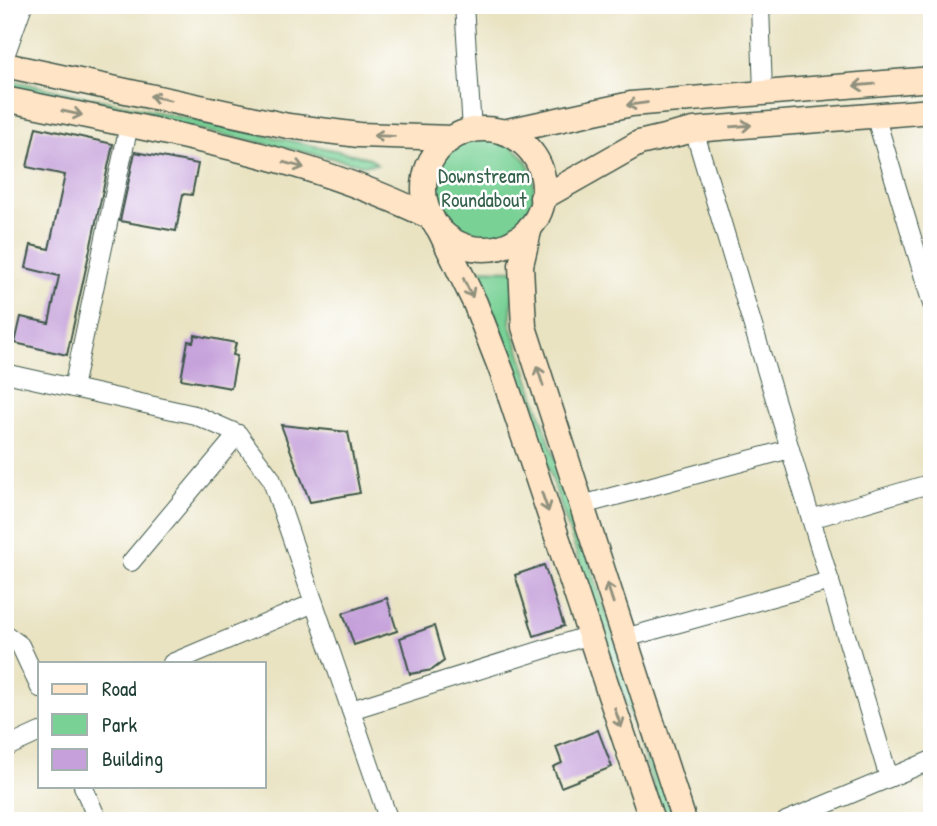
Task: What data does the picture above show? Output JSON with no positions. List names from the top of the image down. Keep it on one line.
{"parks":["Downstream Roundabout"],"legend":["Road","Park","Building"]}
